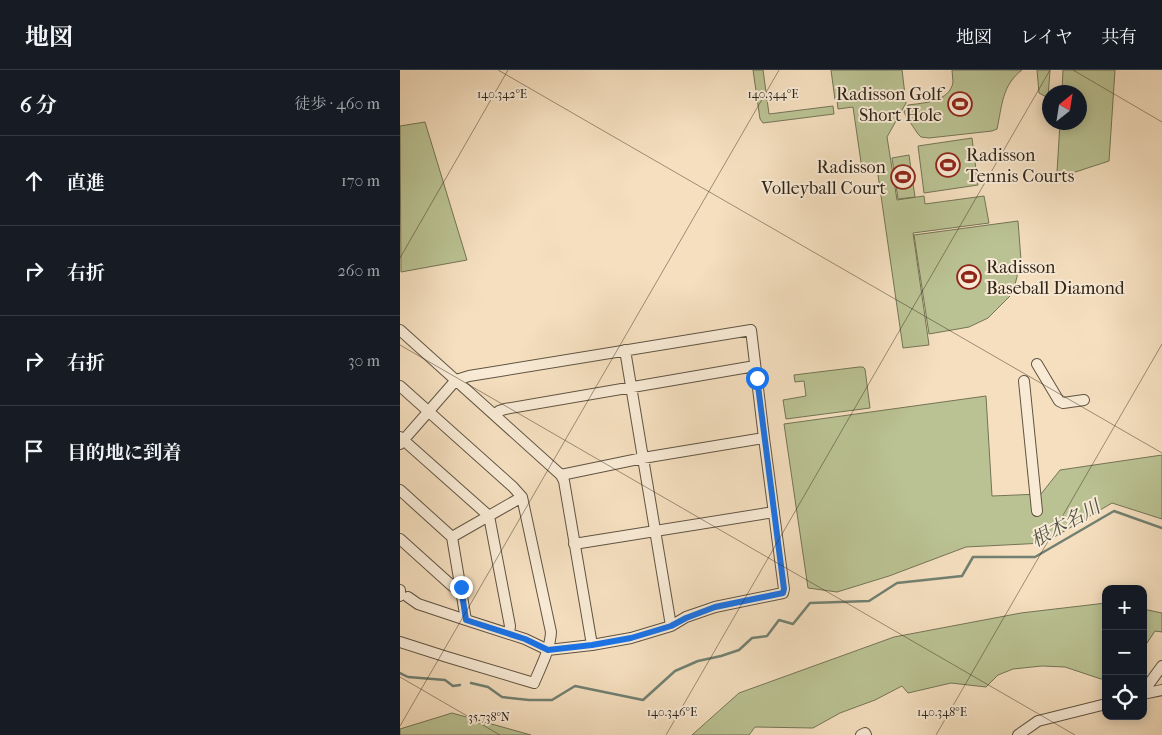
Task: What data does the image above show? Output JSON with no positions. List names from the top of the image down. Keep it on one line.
{"water":["根木名川"],"places":{"sports":["Radisson Golf Short Hole","Radisson Tennis Courts","Radisson Volleyball Court","Radisson Baseball Diamond"]},"north":"top right","page":{"header":"地図","nav":["地図","レイヤ","共有"],"heading":["6 分","徒歩 · 460 m"],"list":[["直進","170 m"],["右折","260 m"],["右折","30 m"],"目的地に到着"],"map_buttons":["+","−"]},"coordinates":["140.342°E","140.344°E","140.346°E","140.348°E","35.738°N"]}
